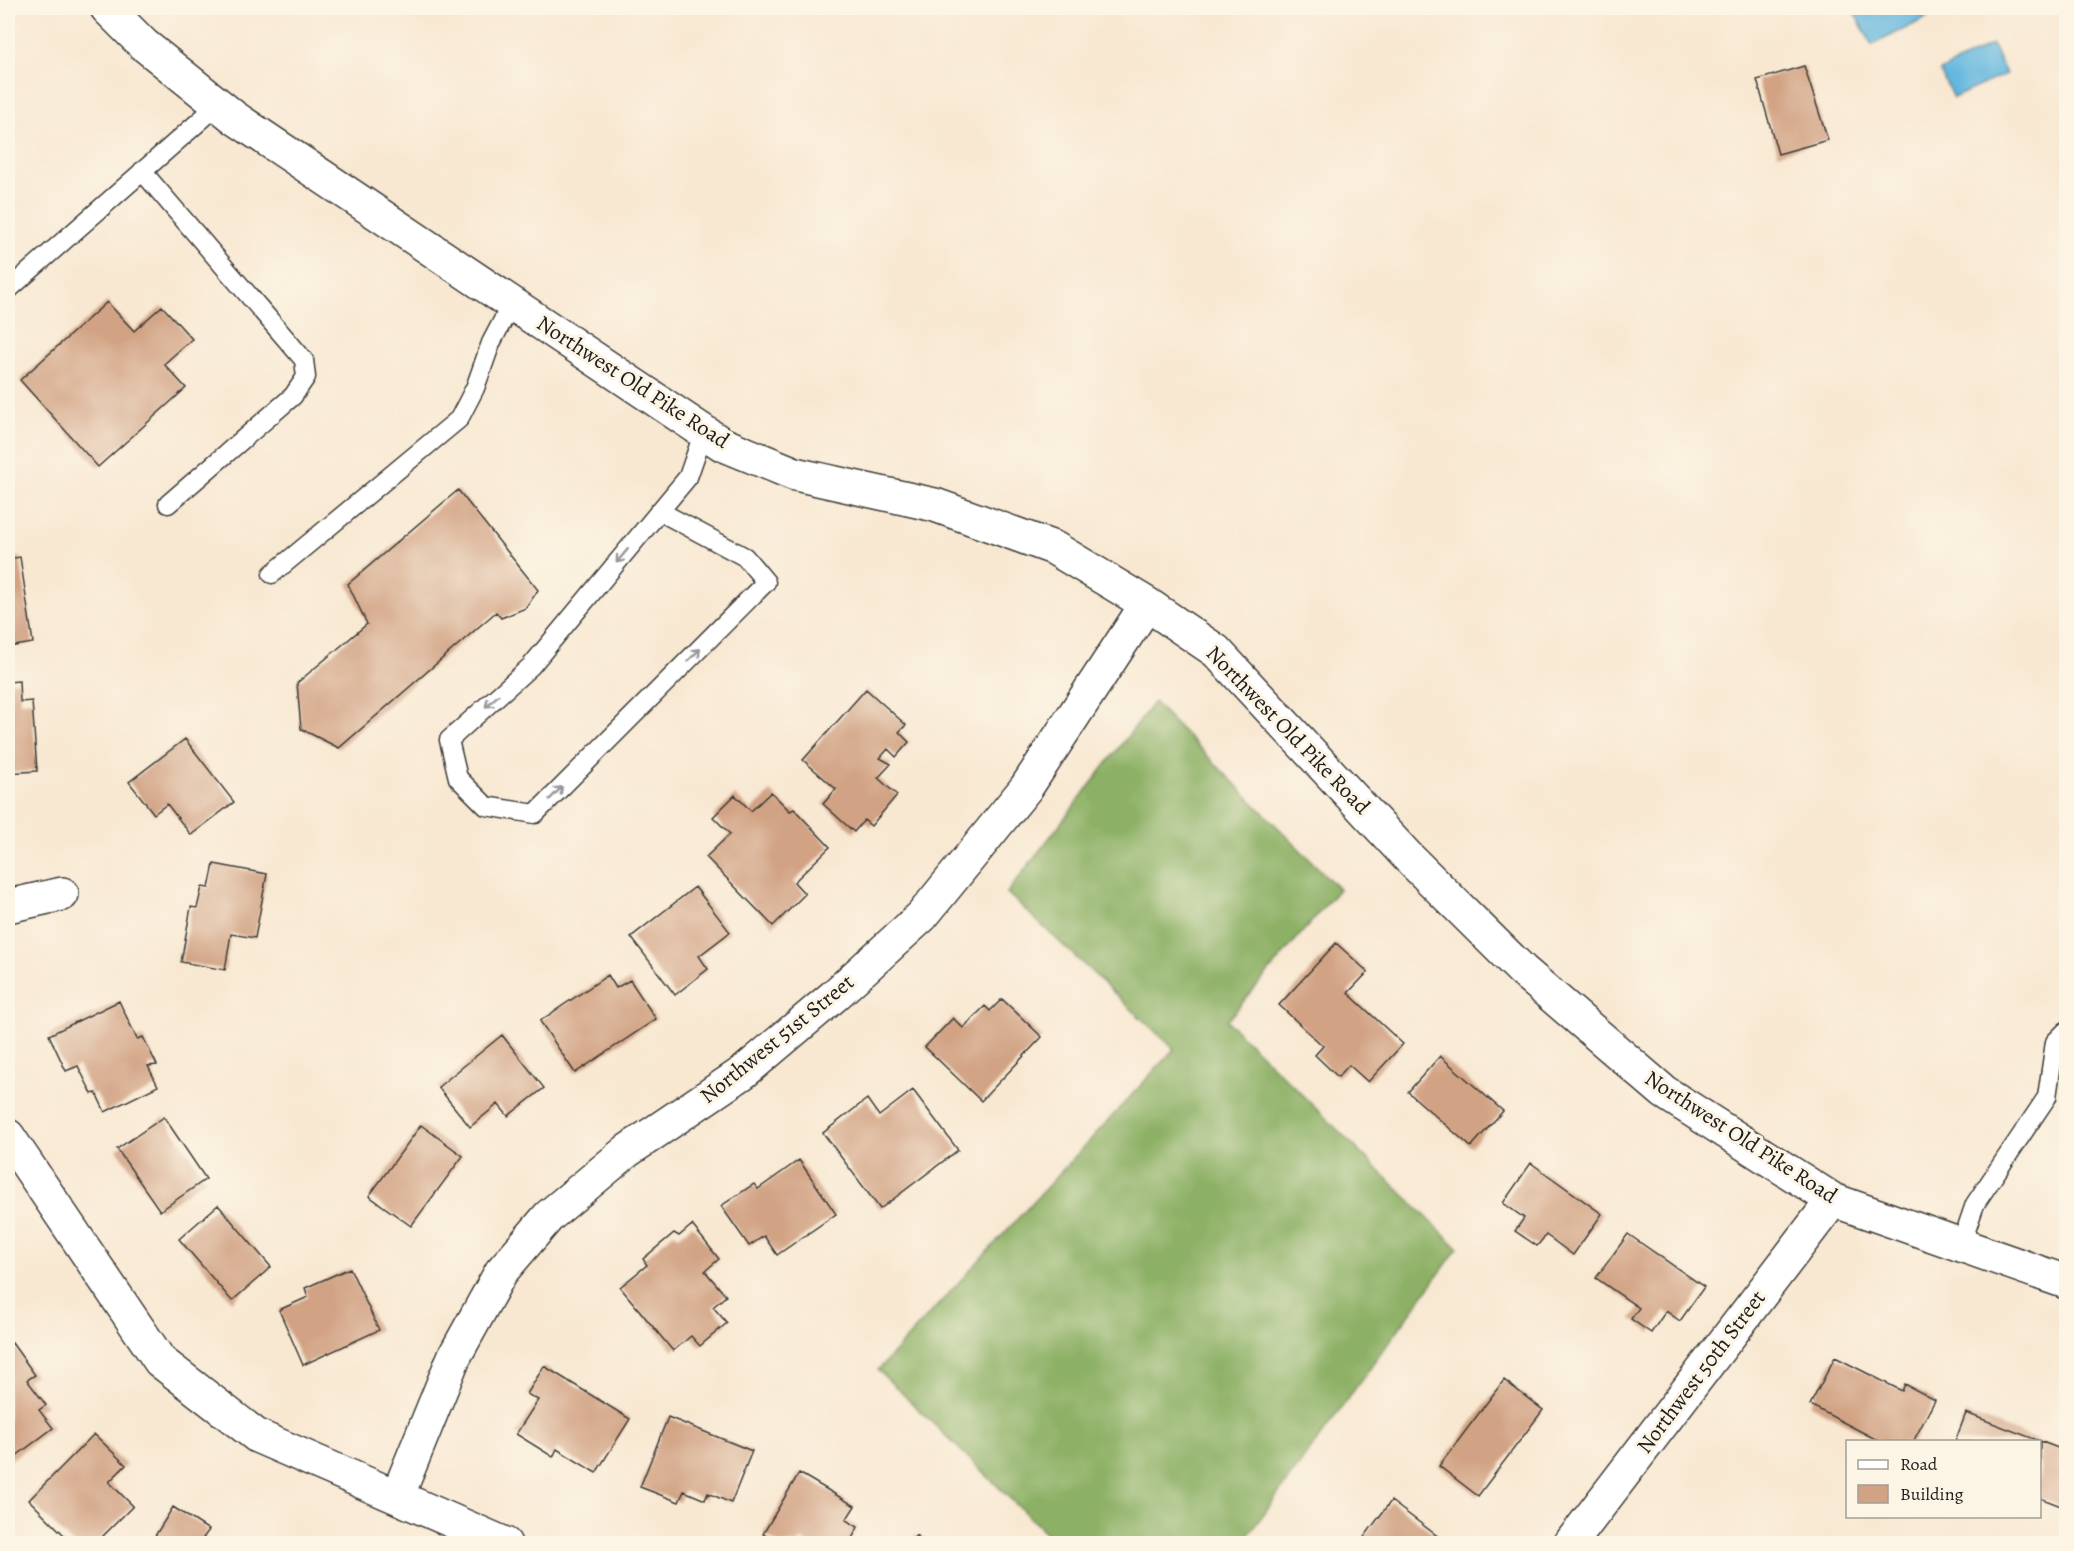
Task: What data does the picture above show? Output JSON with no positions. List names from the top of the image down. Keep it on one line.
{"streets":{"street":["Northwest Old Pike Road","Northwest 51st Street","Northwest 50th Street"]},"crossings":[["Northwest Old Pike Road","Northwest 51st Street"],["Northwest Old Pike Road","Northwest 50th Street"]],"legend":["Road","Building"]}
